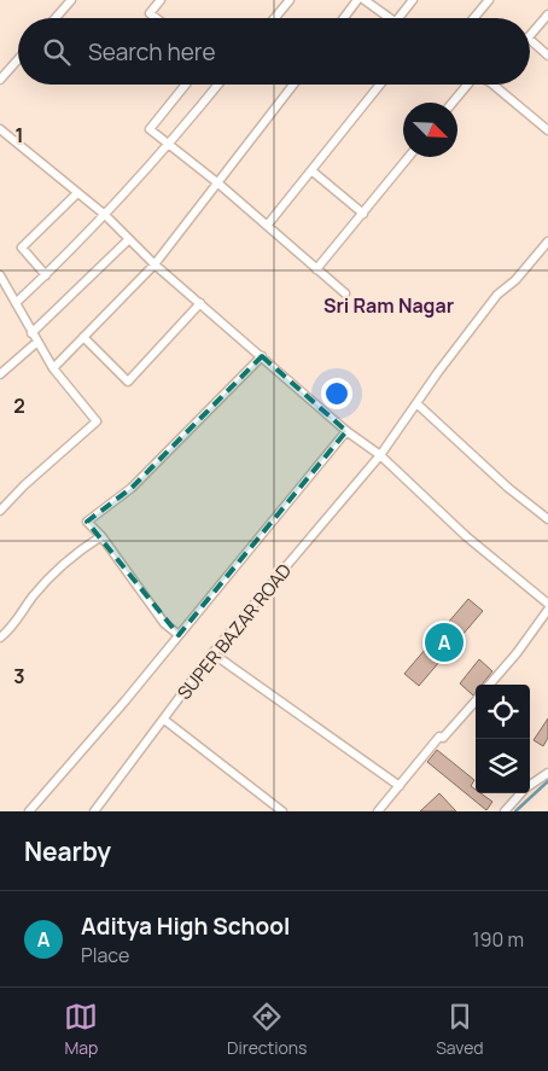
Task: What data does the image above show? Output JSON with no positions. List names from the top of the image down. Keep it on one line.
{"streets":{"street":["SUPER BAZAR ROAD"]},"districts":["Sri Ram Nagar"],"north":"bottom right","page":{"search":"Search here","pins":"A","heading":"Nearby","list":[{"mark":"A","name":"Aditya High School","note":"Place","value":"190 m"}],"nav":["Map","Directions","Saved"]},"grid":{"rows":["1","2","3"]}}
